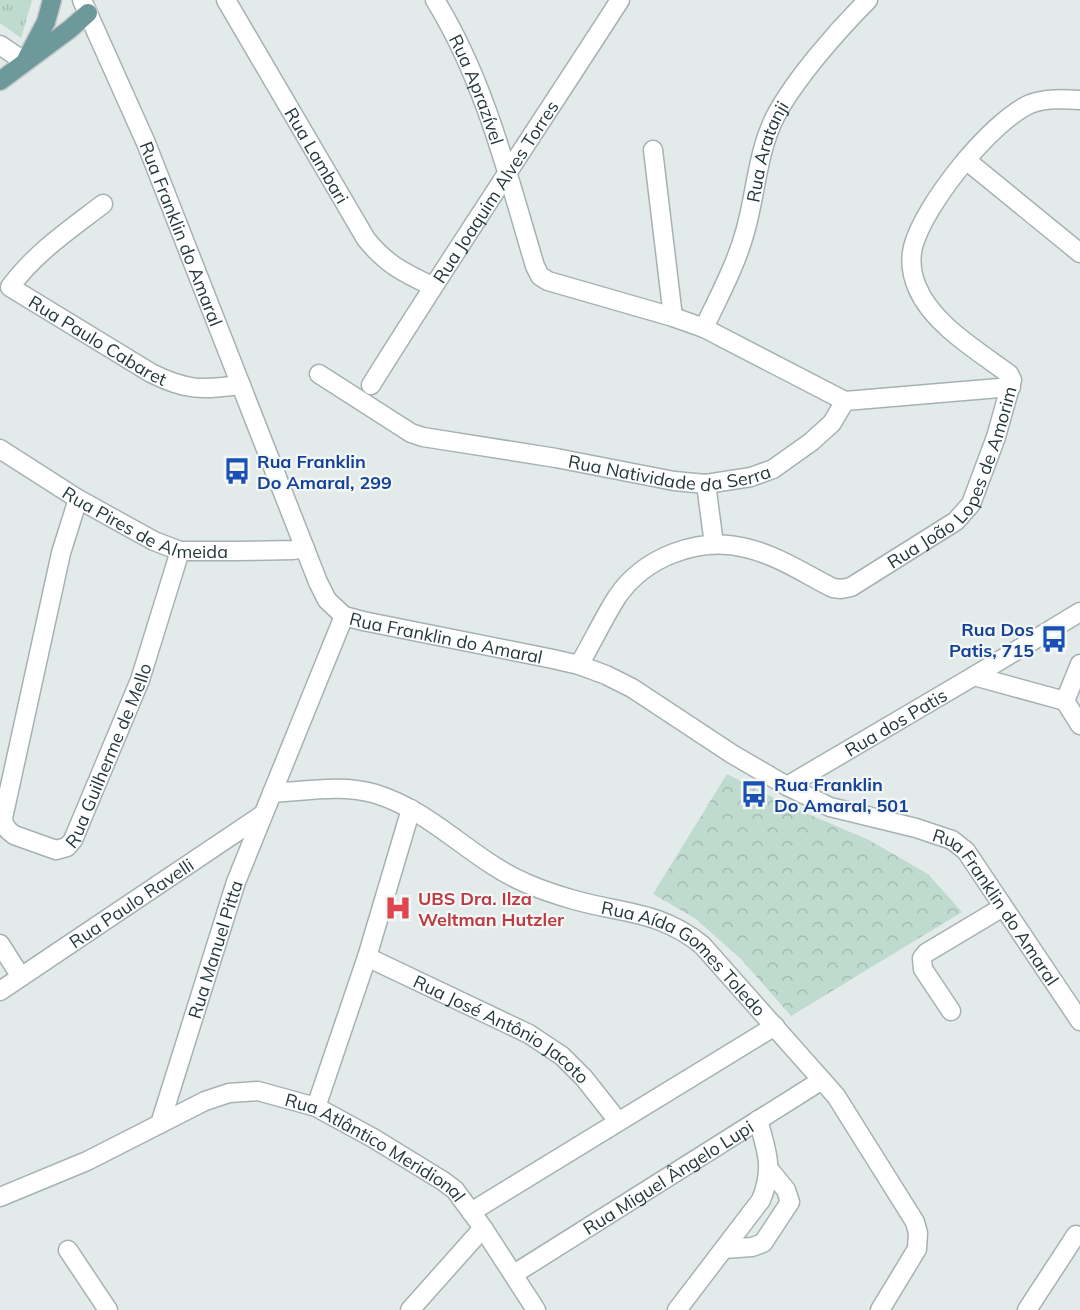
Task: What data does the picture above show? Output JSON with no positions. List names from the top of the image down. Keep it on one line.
{"streets":{"street":["Rua Aprazível","Rua Aratanji","Rua Lambari","Rua Joaquim Alves Torres","Rua Franklin do Amaral","Rua Paulo Cabaret","Rua Natividade da Serra","Rua João Lopes de Amorim","Rua Pires de Almeida","Rua dos Patis","Rua Guilherme de Mello","Rua Paulo Ravelli","Rua Manuel Pitta","Rua Aída Gomes Toledo","Rua José Antônio Jacoto","Rua Atlântico Meridional","Rua Miguel Ângelo Lupi"]},"crossings":[["Rua Aprazível","Rua Joaquim Alves Torres"],["Rua Lambari","Rua Joaquim Alves Torres"],["Rua Franklin do Amaral","Rua Paulo Cabaret"],["Rua Franklin do Amaral","Rua João Lopes de Amorim"],["Rua Franklin do Amaral","Rua Pires de Almeida"],["Rua Franklin do Amaral","Rua dos Patis"],["Rua Franklin do Amaral","Rua Manuel Pitta"],["Rua Pires de Almeida","Rua Guilherme de Mello"],["Rua Paulo Ravelli","Rua Manuel Pitta"],["Rua Manuel Pitta","Rua Aída Gomes Toledo"],["Rua Manuel Pitta","Rua Atlântico Meridional"],["Rua Aída Gomes Toledo","Rua Miguel Ângelo Lupi"],["Rua Atlântico Meridional","Rua Miguel Ângelo Lupi"]],"places":{"bus stop":["Rua Franklin Do Amaral, 299","Rua Dos Patis, 715","Rua Franklin Do Amaral, 501"],"hospital":["UBS Dra. Ilza Weltman Hutzler"]}}
